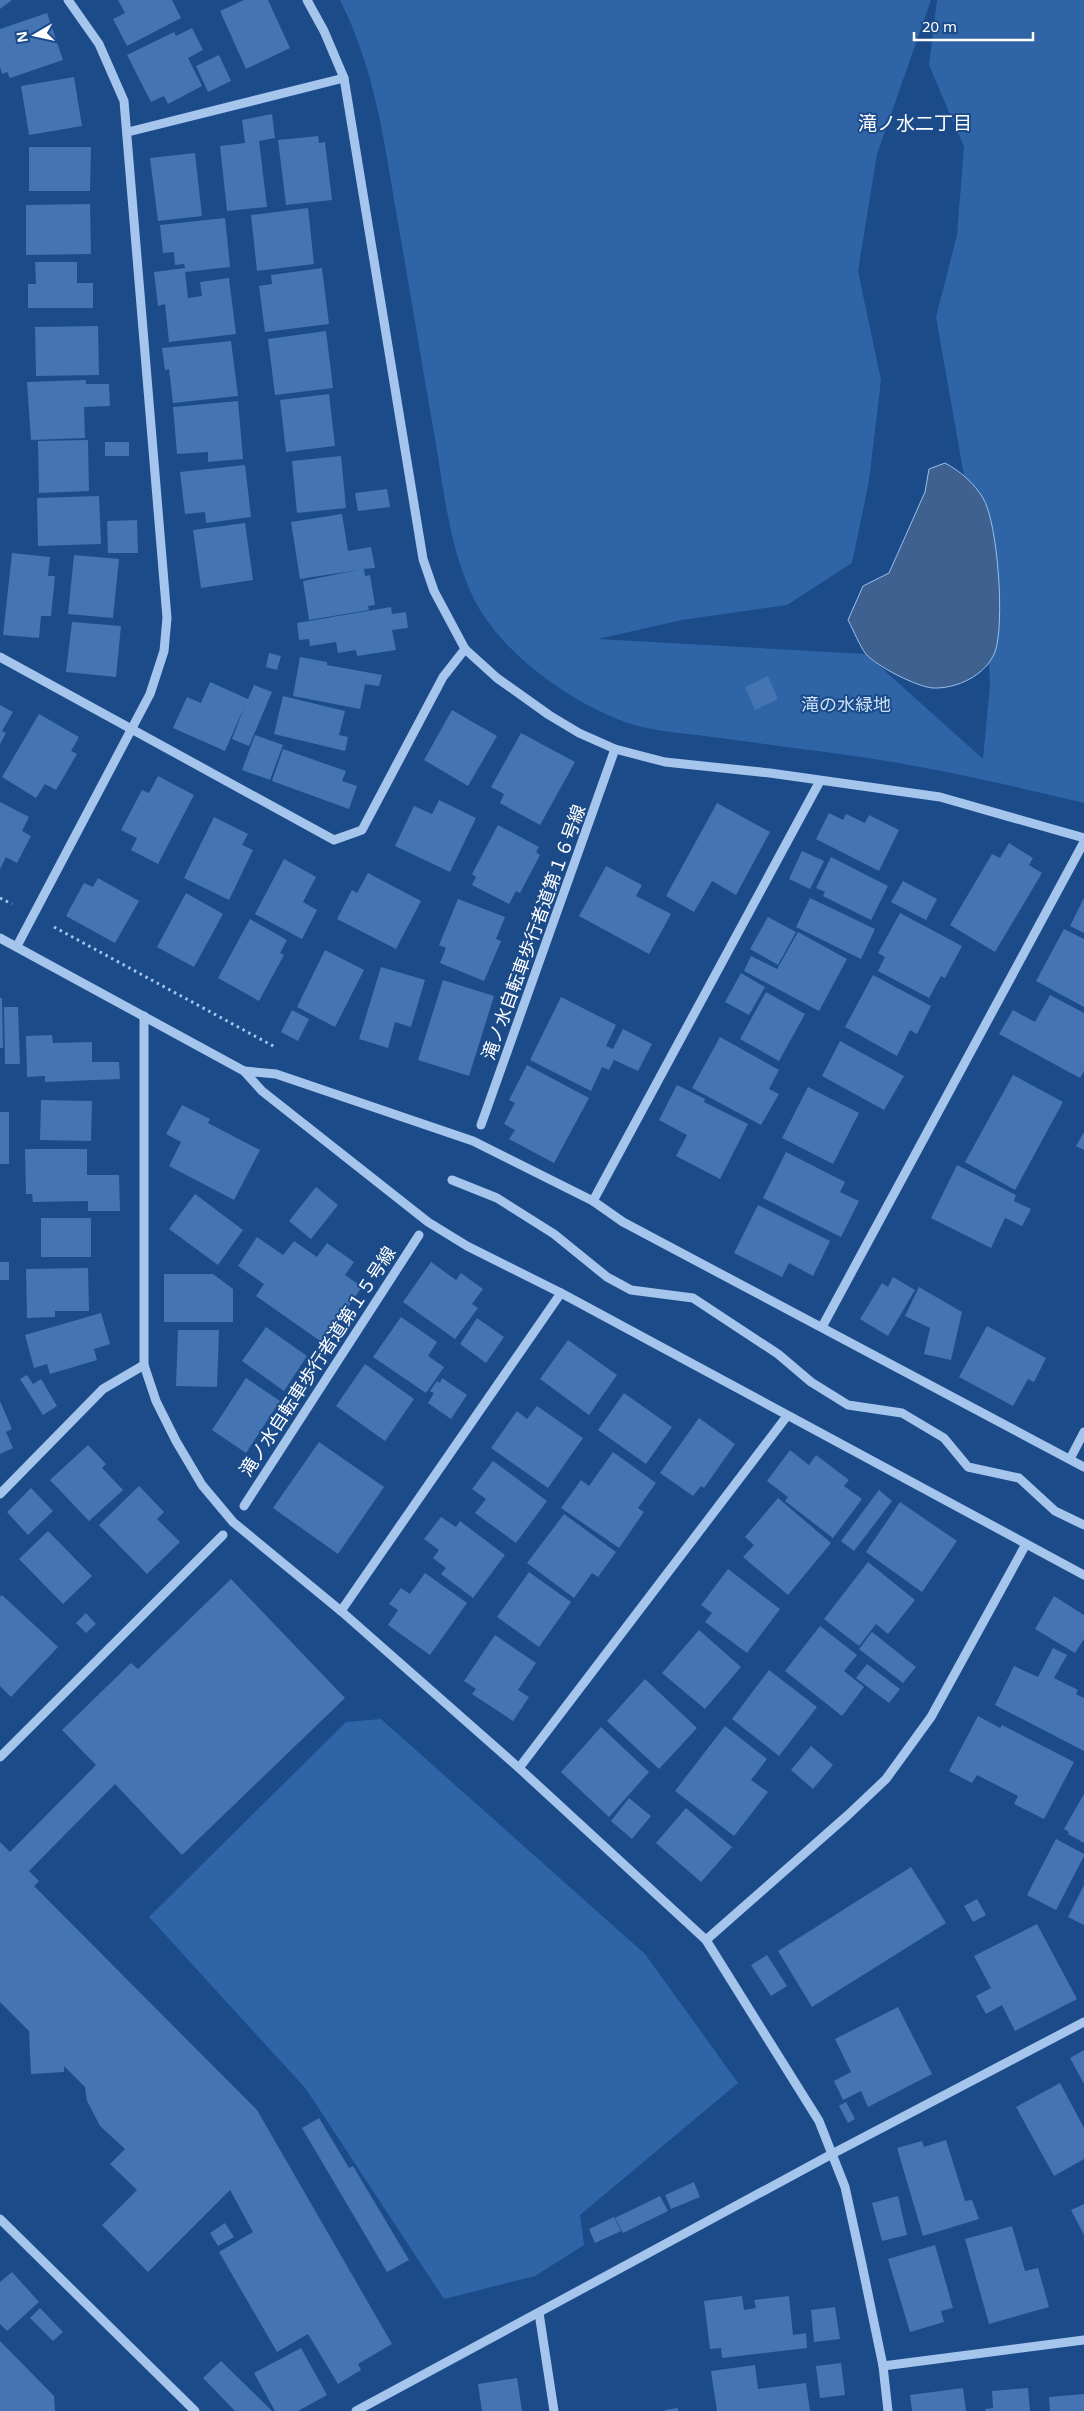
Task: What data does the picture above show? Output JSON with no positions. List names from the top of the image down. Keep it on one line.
{"streets":{"street":["滝ノ水自転車歩行者道第１６号線","滝ノ水自転車歩行者道第１５号線"]},"districts":["滝ノ水二丁目"],"parks":["滝の水緑地"],"scale_bar":"20 m","north":"left"}
